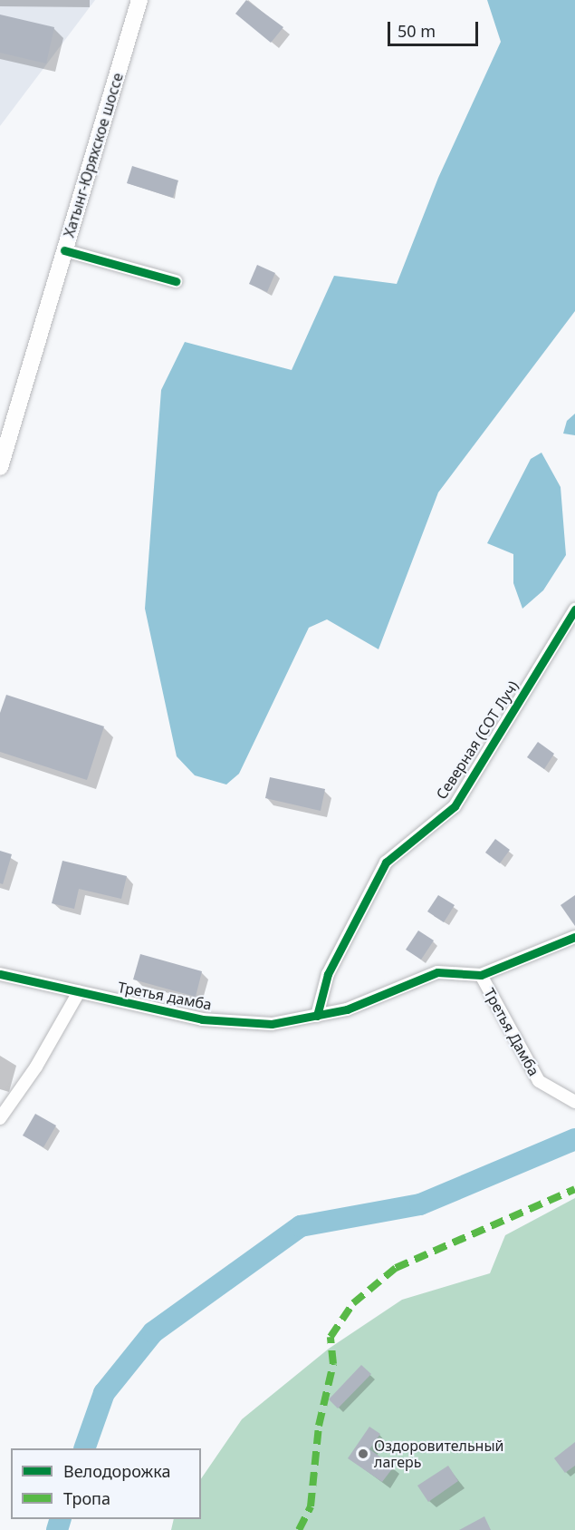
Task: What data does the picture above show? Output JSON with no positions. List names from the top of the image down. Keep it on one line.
{"streets":{"main road":["Хатынг-Юряхское шоссе"],"street":["Северная (СОТ Луч)","Третья дамба","Третья Дамба"]},"crossings":[["Северная (СОТ Луч)","Третья дамба"],["Третья дамба","Третья Дамба"]],"places":["Оздоровительный лагерь"],"legend":["Велодорожка","Тропа"],"scale_bar":"50 m"}
